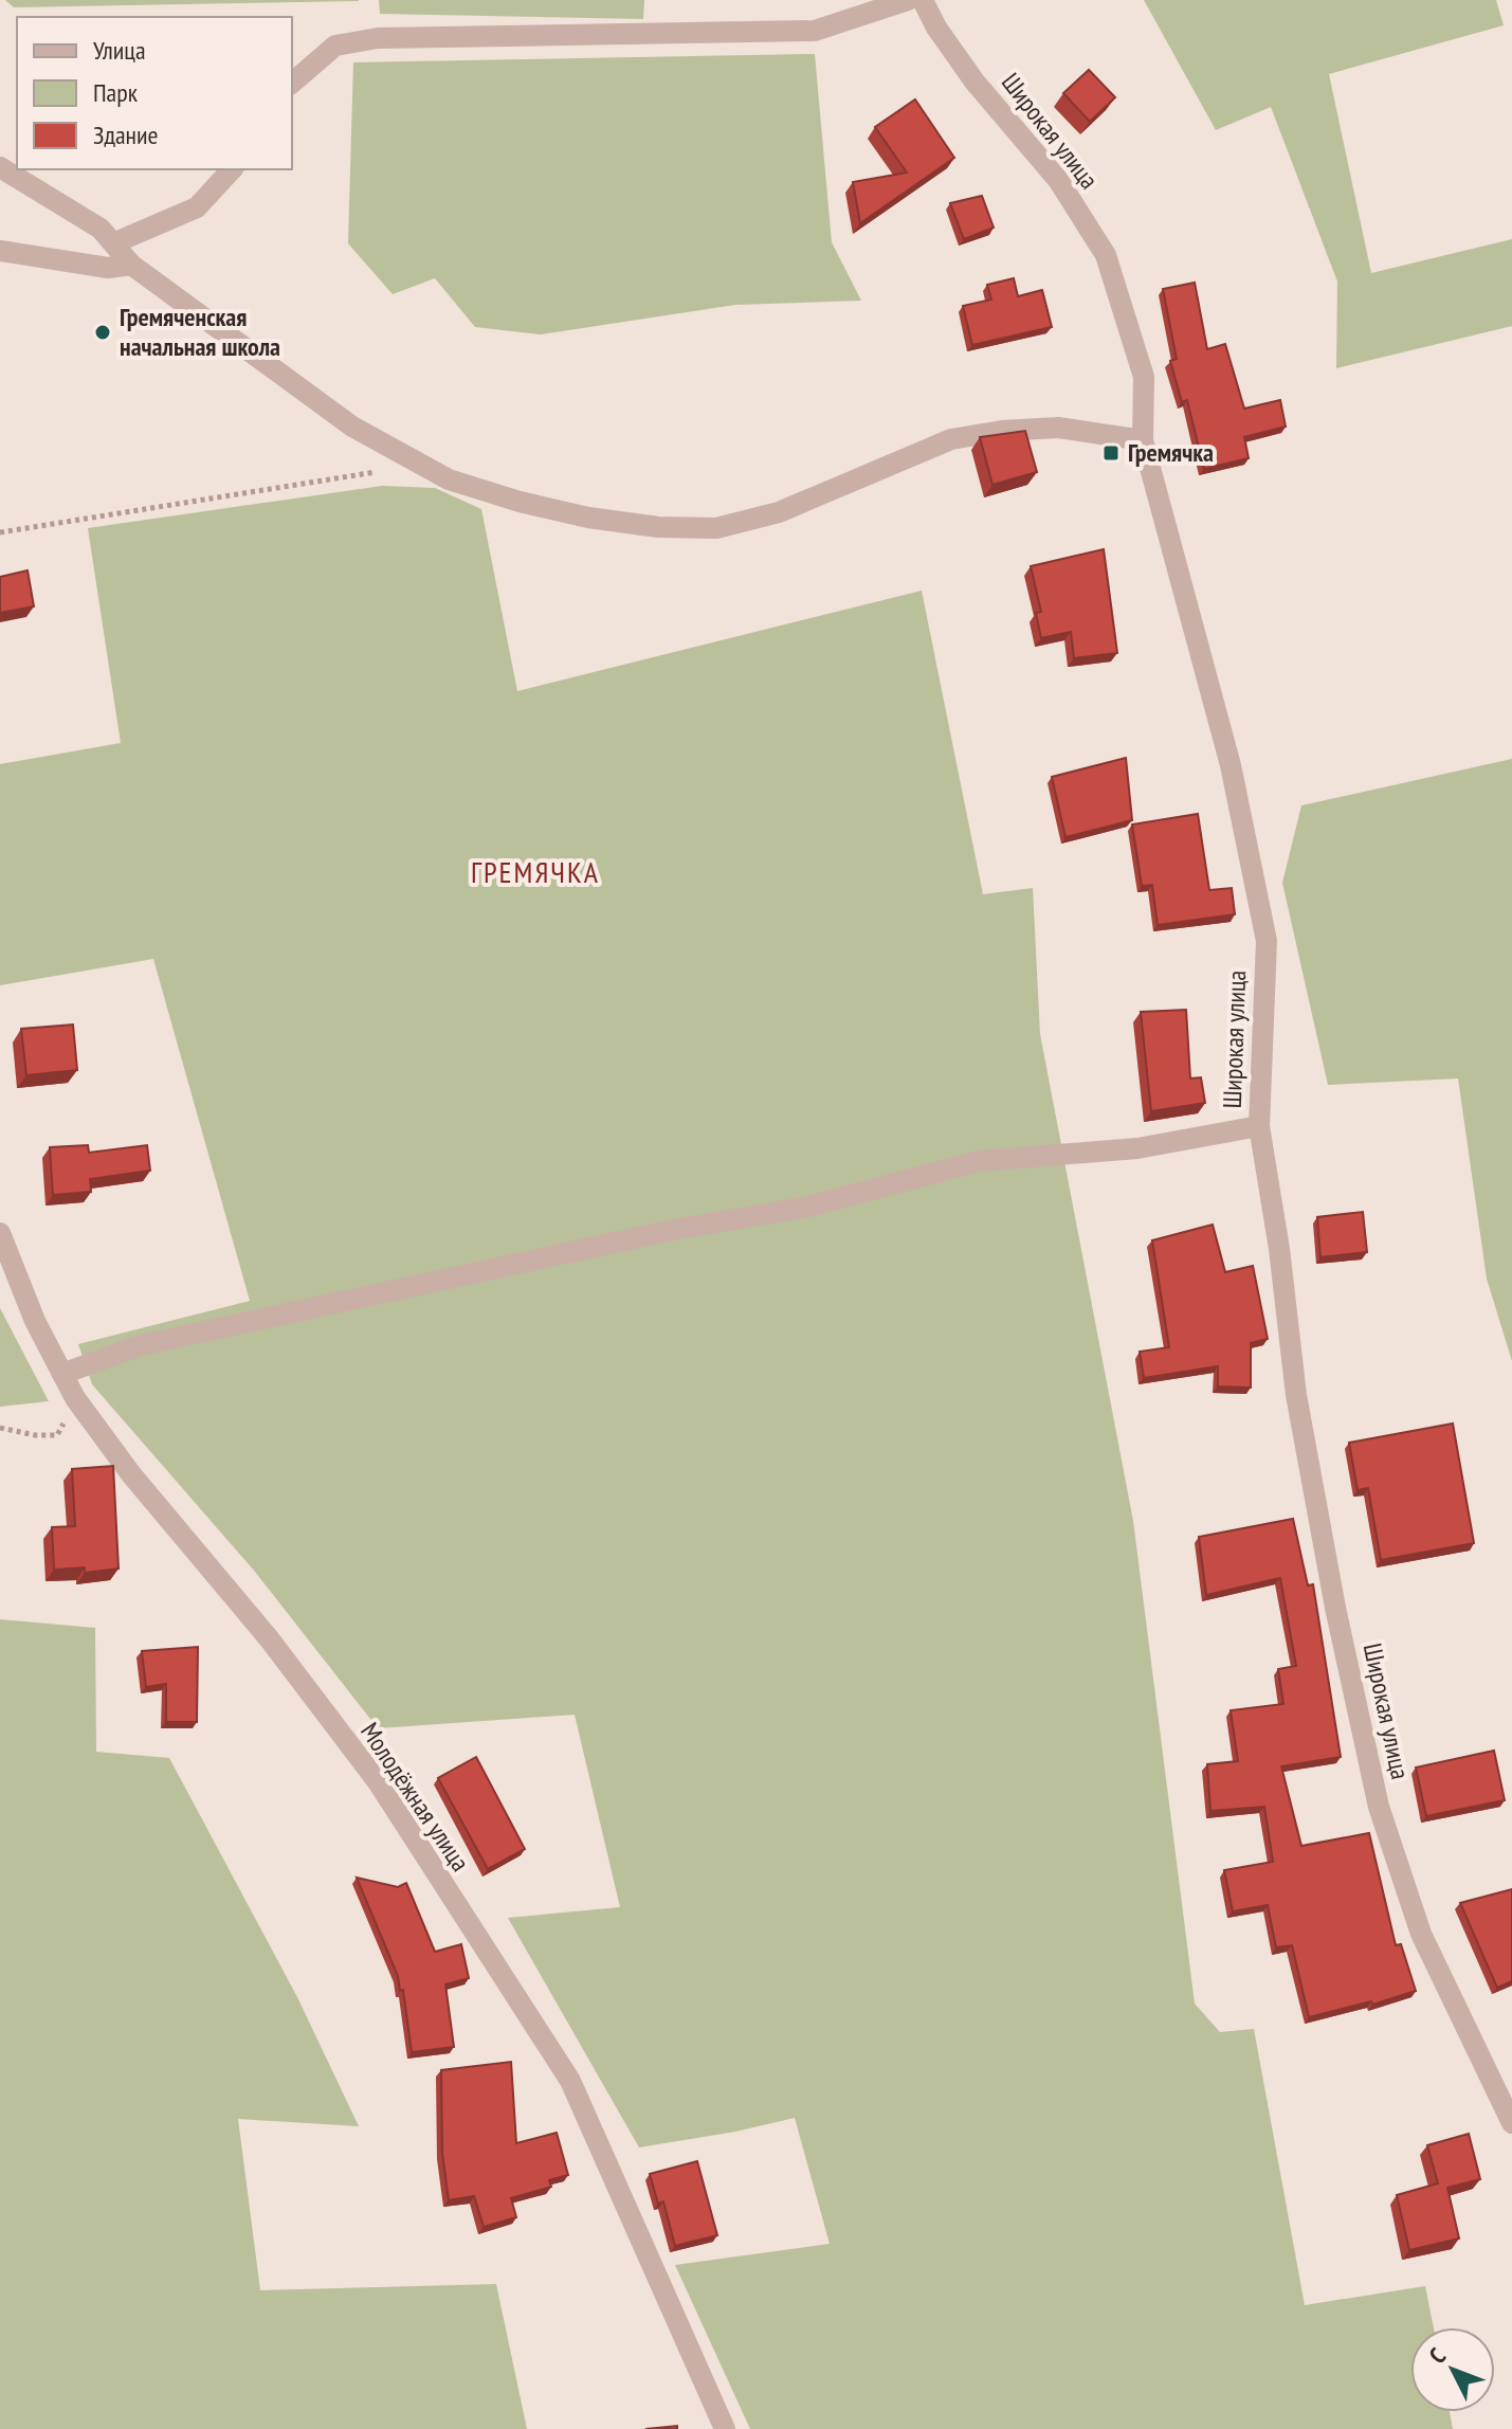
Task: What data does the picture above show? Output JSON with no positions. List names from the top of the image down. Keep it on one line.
{"streets":{"street":["Широкая улица","Молодёжная улица"]},"districts":["ГРЕМЯЧКА"],"places":{"other":["Гремяченская начальная школа"],"transit":["Гремячка"]},"legend":["Улица","Парк","Здание"],"north":"top left"}
